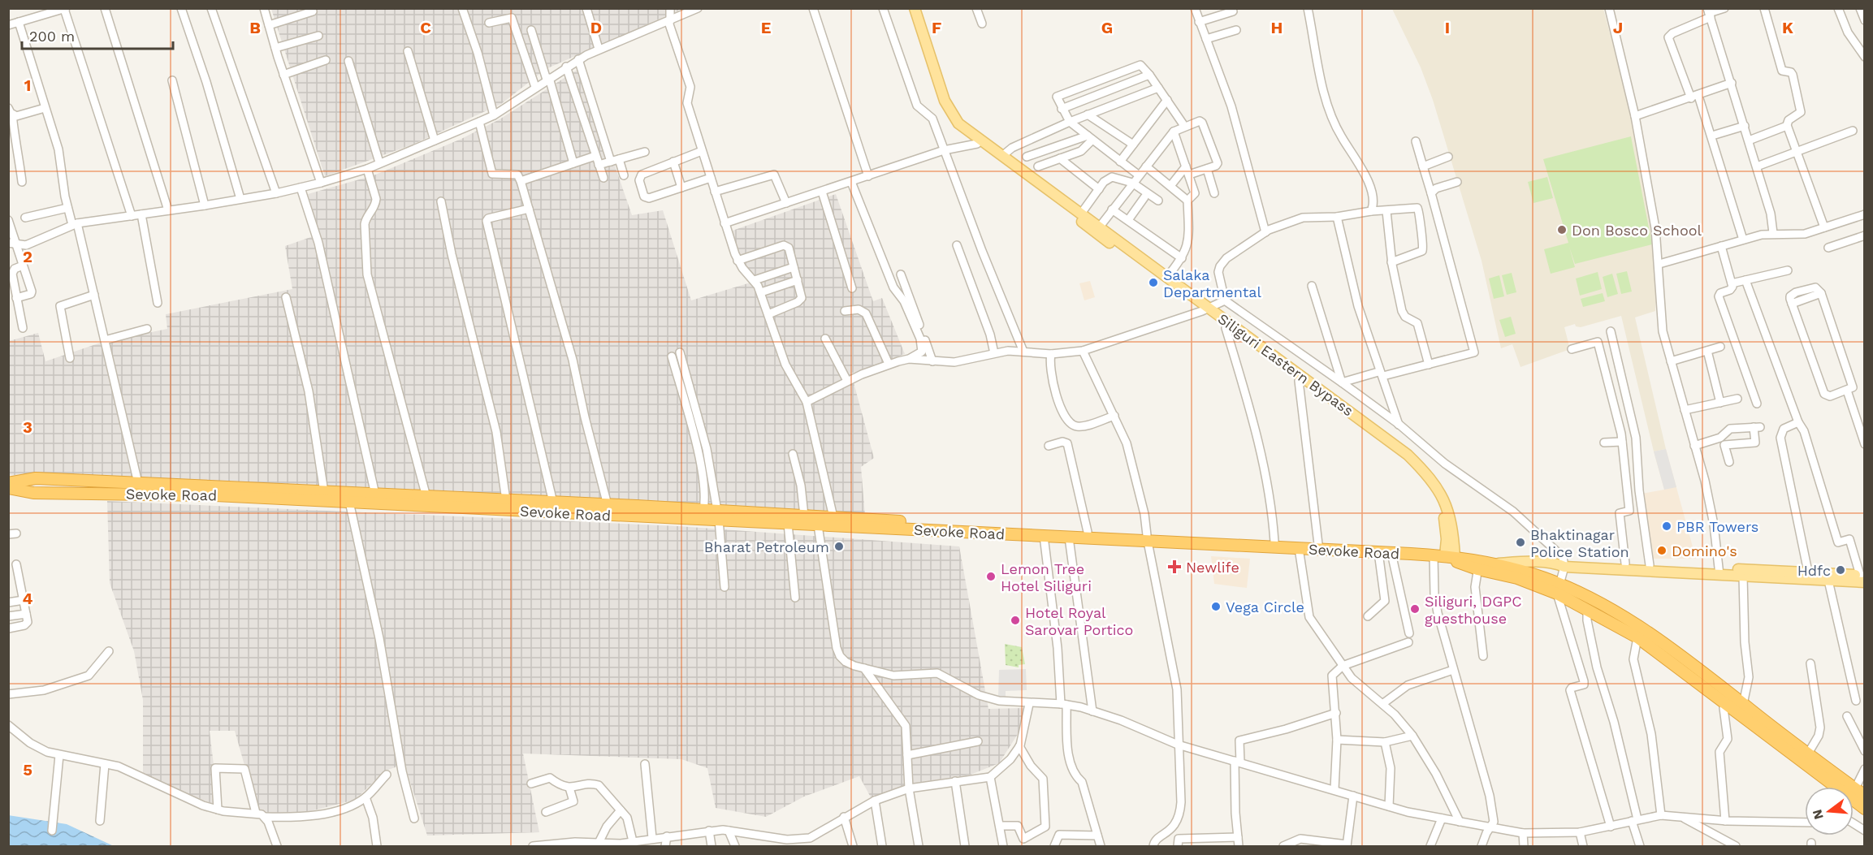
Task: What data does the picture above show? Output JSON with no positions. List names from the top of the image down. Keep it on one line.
{"streets":{"highway":["Sevoke Road"],"main road":["Siliguri Eastern Bypass"]},"places":{"other":["Don Bosco School","Salaka Departmental","PBR Towers","Bhaktinagar Police Station","Bharat Petroleum","Domino's","Hdfc","Lemon Tree Hotel Siliguri","Vega Circle","Siliguri, DGPC guesthouse","Hotel Royal Sarovar Portico"],"health":["Newlife"]},"scale_bar":"200 m","north":"left","grid":{"columns":["B","C","D","E","F","G","H","I","J","K"],"rows":["1","2","3","4","5"]}}
